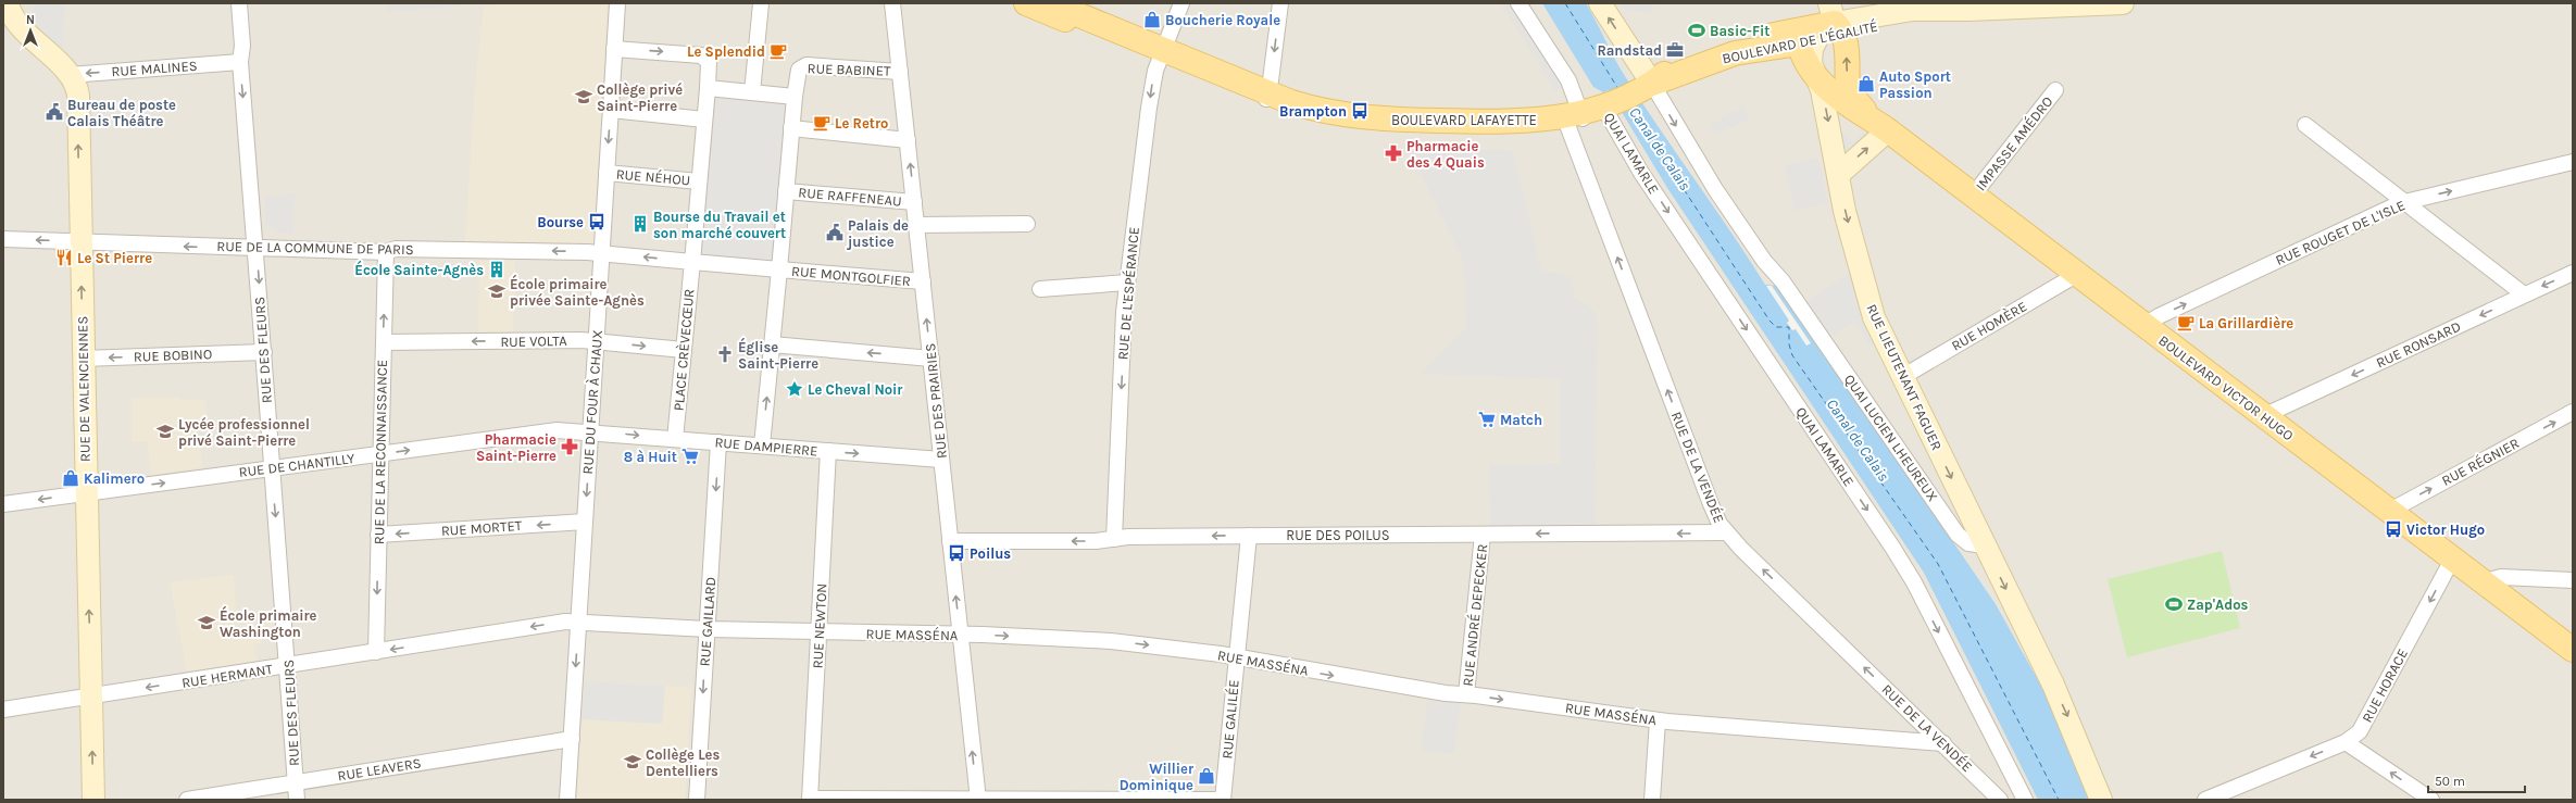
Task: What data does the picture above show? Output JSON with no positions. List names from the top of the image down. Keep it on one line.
{"streets":{"main road":["BOULEVARD DE L'ÉGALITÉ","BOULEVARD LAFAYETTE","RUE LIEUTENANT FAGUER","BOULEVARD VICTOR HUGO","RUE DE VALENCIENNES"],"street":["RUE MALINES","RUE BABINET","IMPASSE AMÉDRO","QUAI LAMARLE","RUE NÉHOU","RUE RAFFENEAU","RUE ROUGET DE L'ISLE","RUE DE LA COMMUNE DE PARIS","RUE MONTGOLFIER","RUE DE L'ESPÉRANCE","RUE HOMÈRE","RUE VOLTA","RUE RONSARD","RUE DES FLEURS","PLACE CRÈVECŒUR","RUE BOBINO","RUE DES PRAIRIES","RUE DU FOUR À CHAUX","QUAI LUCIEN LHEUREUX","RUE DAMPIERRE","RUE DE LA RECONNAISSANCE","RUE RÉGNIER","RUE DE CHANTILLY","RUE DE LA VENDÉE","RUE MORTET","RUE DES POILUS","RUE ANDRÉ DEPECKER","RUE GAILLARD","RUE NEWTON","RUE MASSÉNA","RUE HERMANT","RUE HORACE","RUE GALILÉE","RUE LEAVERS"]},"crossings":[["BOULEVARD DE L'ÉGALITÉ","BOULEVARD LAFAYETTE"],["BOULEVARD DE L'ÉGALITÉ","BOULEVARD VICTOR HUGO"],["BOULEVARD DE L'ÉGALITÉ","QUAI LUCIEN LHEUREUX"],["RUE MALINES","RUE DES FLEURS"],["RUE MALINES","RUE DE VALENCIENNES"],["RUE BABINET","RUE DES PRAIRIES"],["BOULEVARD LAFAYETTE","QUAI LAMARLE"],["BOULEVARD LAFAYETTE","RUE DE L'ESPÉRANCE"],["BOULEVARD LAFAYETTE","QUAI LUCIEN LHEUREUX"],["BOULEVARD LAFAYETTE","RUE DE LA VENDÉE"],["IMPASSE AMÉDRO","BOULEVARD VICTOR HUGO"],["RUE NÉHOU","PLACE CRÈVECŒUR"],["RUE NÉHOU","RUE DU FOUR À CHAUX"],["RUE RAFFENEAU","RUE DES PRAIRIES"],["RUE ROUGET DE L'ISLE","BOULEVARD VICTOR HUGO"],["RUE DE LA COMMUNE DE PARIS","RUE DES FLEURS"],["RUE DE LA COMMUNE DE PARIS","PLACE CRÈVECŒUR"],["RUE DE LA COMMUNE DE PARIS","RUE DE VALENCIENNES"],["RUE DE LA COMMUNE DE PARIS","RUE DU FOUR À CHAUX"],["RUE DE LA COMMUNE DE PARIS","RUE DE LA RECONNAISSANCE"],["RUE MONTGOLFIER","RUE DES PRAIRIES"],["RUE DE L'ESPÉRANCE","RUE DES POILUS"],["RUE HOMÈRE","RUE LIEUTENANT FAGUER"],["RUE HOMÈRE","BOULEVARD VICTOR HUGO"],["RUE VOLTA","PLACE CRÈVECŒUR"],["RUE VOLTA","RUE DU FOUR À CHAUX"],["RUE VOLTA","RUE DE LA RECONNAISSANCE"],["RUE RONSARD","BOULEVARD VICTOR HUGO"],["RUE DES FLEURS","RUE BOBINO"],["RUE DES FLEURS","RUE DE CHANTILLY"],["RUE DES FLEURS","RUE HERMANT"],["RUE DES FLEURS","RUE LEAVERS"],["PLACE CRÈVECŒUR","RUE DU FOUR À CHAUX"],["PLACE CRÈVECŒUR","RUE DAMPIERRE"],["RUE BOBINO","RUE DE VALENCIENNES"],["RUE LIEUTENANT FAGUER","BOULEVARD VICTOR HUGO"],["RUE LIEUTENANT FAGUER","QUAI LUCIEN LHEUREUX"],["BOULEVARD VICTOR HUGO","RUE RÉGNIER"],["BOULEVARD VICTOR HUGO","RUE HORACE"],["RUE DE VALENCIENNES","RUE DE CHANTILLY"],["RUE DE VALENCIENNES","RUE HERMANT"],["RUE DES PRAIRIES","RUE DAMPIERRE"],["RUE DES PRAIRIES","RUE DES POILUS"],["RUE DES PRAIRIES","RUE MASSÉNA"],["RUE DU FOUR À CHAUX","RUE DAMPIERRE"],["RUE DU FOUR À CHAUX","RUE DE CHANTILLY"],["RUE DU FOUR À CHAUX","RUE MORTET"],["RUE DU FOUR À CHAUX","RUE MASSÉNA"],["RUE DU FOUR À CHAUX","RUE HERMANT"],["RUE DU FOUR À CHAUX","RUE LEAVERS"],["RUE DAMPIERRE","RUE DE CHANTILLY"],["RUE DAMPIERRE","RUE GAILLARD"],["RUE DAMPIERRE","RUE NEWTON"],["RUE DE LA RECONNAISSANCE","RUE DE CHANTILLY"],["RUE DE LA RECONNAISSANCE","RUE MORTET"],["RUE DE LA RECONNAISSANCE","RUE HERMANT"],["RUE DE LA VENDÉE","RUE DES POILUS"],["RUE DE LA VENDÉE","RUE MASSÉNA"],["RUE DES POILUS","RUE ANDRÉ DEPECKER"],["RUE DES POILUS","RUE GALILÉE"],["RUE ANDRÉ DEPECKER","RUE MASSÉNA"],["RUE GAILLARD","RUE MASSÉNA"],["RUE NEWTON","RUE MASSÉNA"],["RUE MASSÉNA","RUE HERMANT"],["RUE MASSÉNA","RUE GALILÉE"]],"one_way":["RUE MALINES","QUAI LAMARLE","RUE ROUGET DE L'ISLE","RUE DE LA COMMUNE DE PARIS","RUE DE L'ESPÉRANCE","RUE RONSARD","RUE DES FLEURS","RUE BOBINO","RUE LIEUTENANT FAGUER","RUE DE VALENCIENNES","RUE DES PRAIRIES","QUAI LUCIEN LHEUREUX","RUE RÉGNIER","RUE DE LA VENDÉE","RUE MORTET","RUE DES POILUS","RUE GAILLARD","RUE MASSÉNA","RUE HERMANT","RUE HORACE"],"water":["Canal de Calais"],"places":{"shop":["Boucherie Royale","Auto Sport Passion","Kalimero","Willier Dominique"],"sports":["Basic-Fit","Zap'Ados"],"office":["Randstad"],"cafe":["Le Splendid","Le Retro","La Grillardière"],"school or university":["Collège privé Saint-Pierre","École primaire privée Sainte-Agnès","Lycée professionnel privé Saint-Pierre","École primaire Washington","Collège Les Dentelliers"],"bus stop":["Brampton","Bourse","Victor Hugo","Poilus"],"public building":["Bureau de poste Calais Théâtre","Palais de justice"],"pharmacy":["Pharmacie des 4 Quais","Pharmacie Saint-Pierre"],"building":["Bourse du Travail et son marché couvert","École Sainte-Agnès"],"restaurant":["Le St Pierre"],"church":["Église Saint-Pierre"],"place":["Le Cheval Noir"],"supermarket":["Match","8 à Huit"]},"scale_bar":"50 m","north":"top"}
